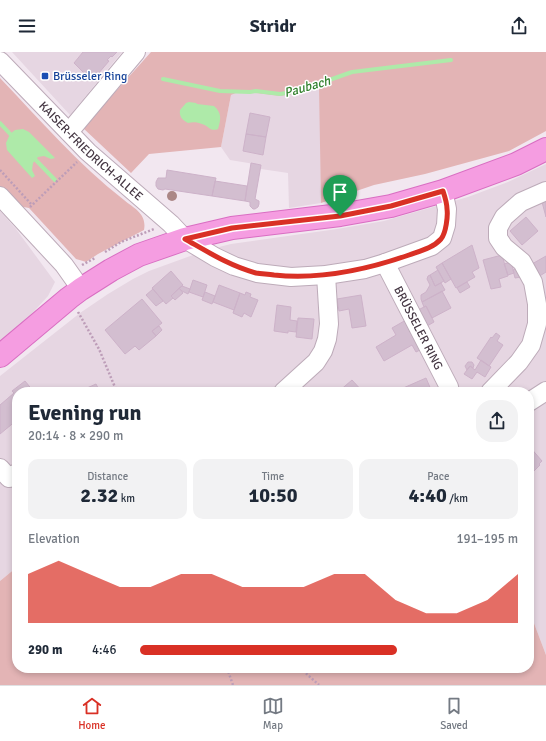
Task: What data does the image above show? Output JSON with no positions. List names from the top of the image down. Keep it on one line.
{"streets":{"street":["KAISER-FRIEDRICH-ALLEE","BRÜSSELER RING"]},"water":["Paubach"],"places":{"transit":["Brüsseler Ring"]},"page":{"header":"Stridr","heading":["Evening run","20:14 · 8 × 290 m"],"stats":[["Distance","2.32 km"],["Time","10:50"],["Pace","4:40 /km"]],"chart":["Elevation","191–195 m"],"list":[{"name":"290 m","note":"4:46"}],"tabs":["Home","Map","Saved"]}}
